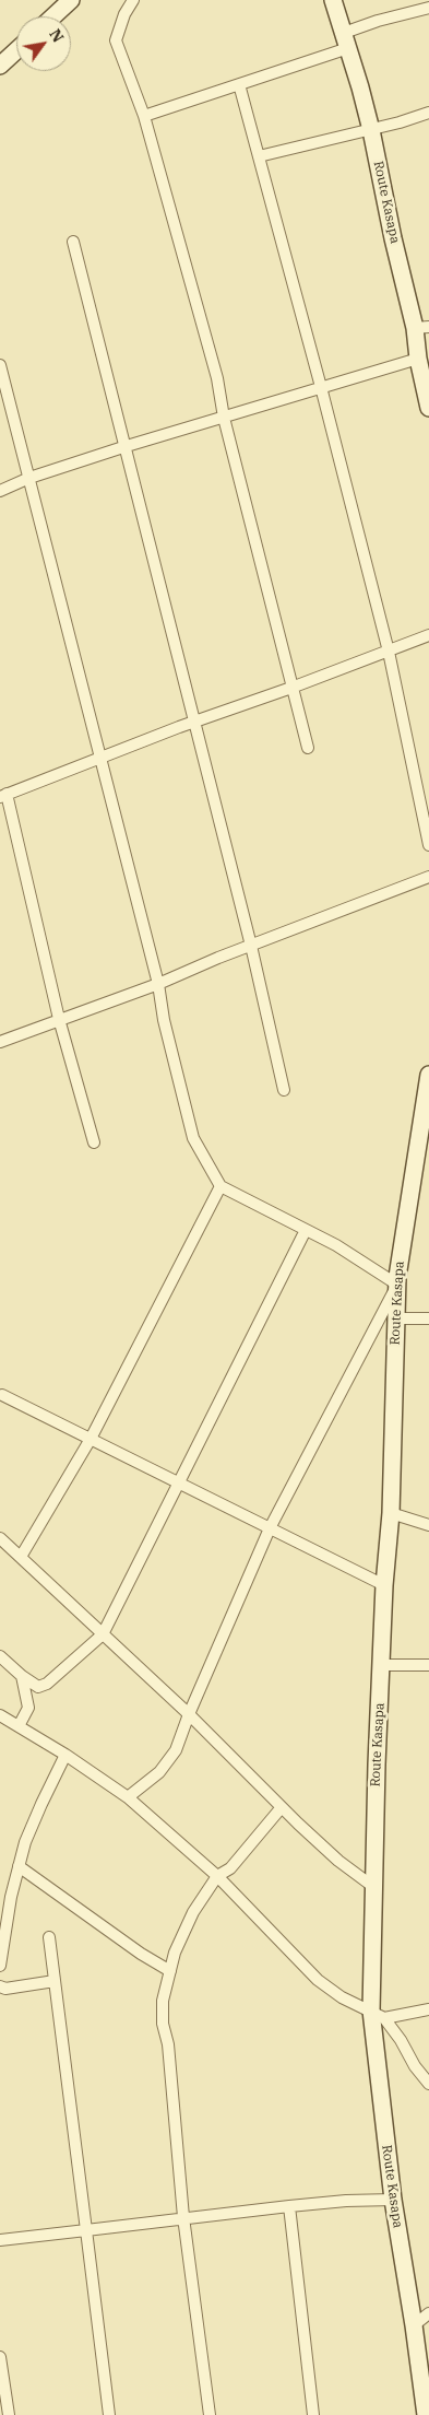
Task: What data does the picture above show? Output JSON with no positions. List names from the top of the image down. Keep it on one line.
{"streets":{"main road":["Route Kasapa"]},"north":"top right"}
